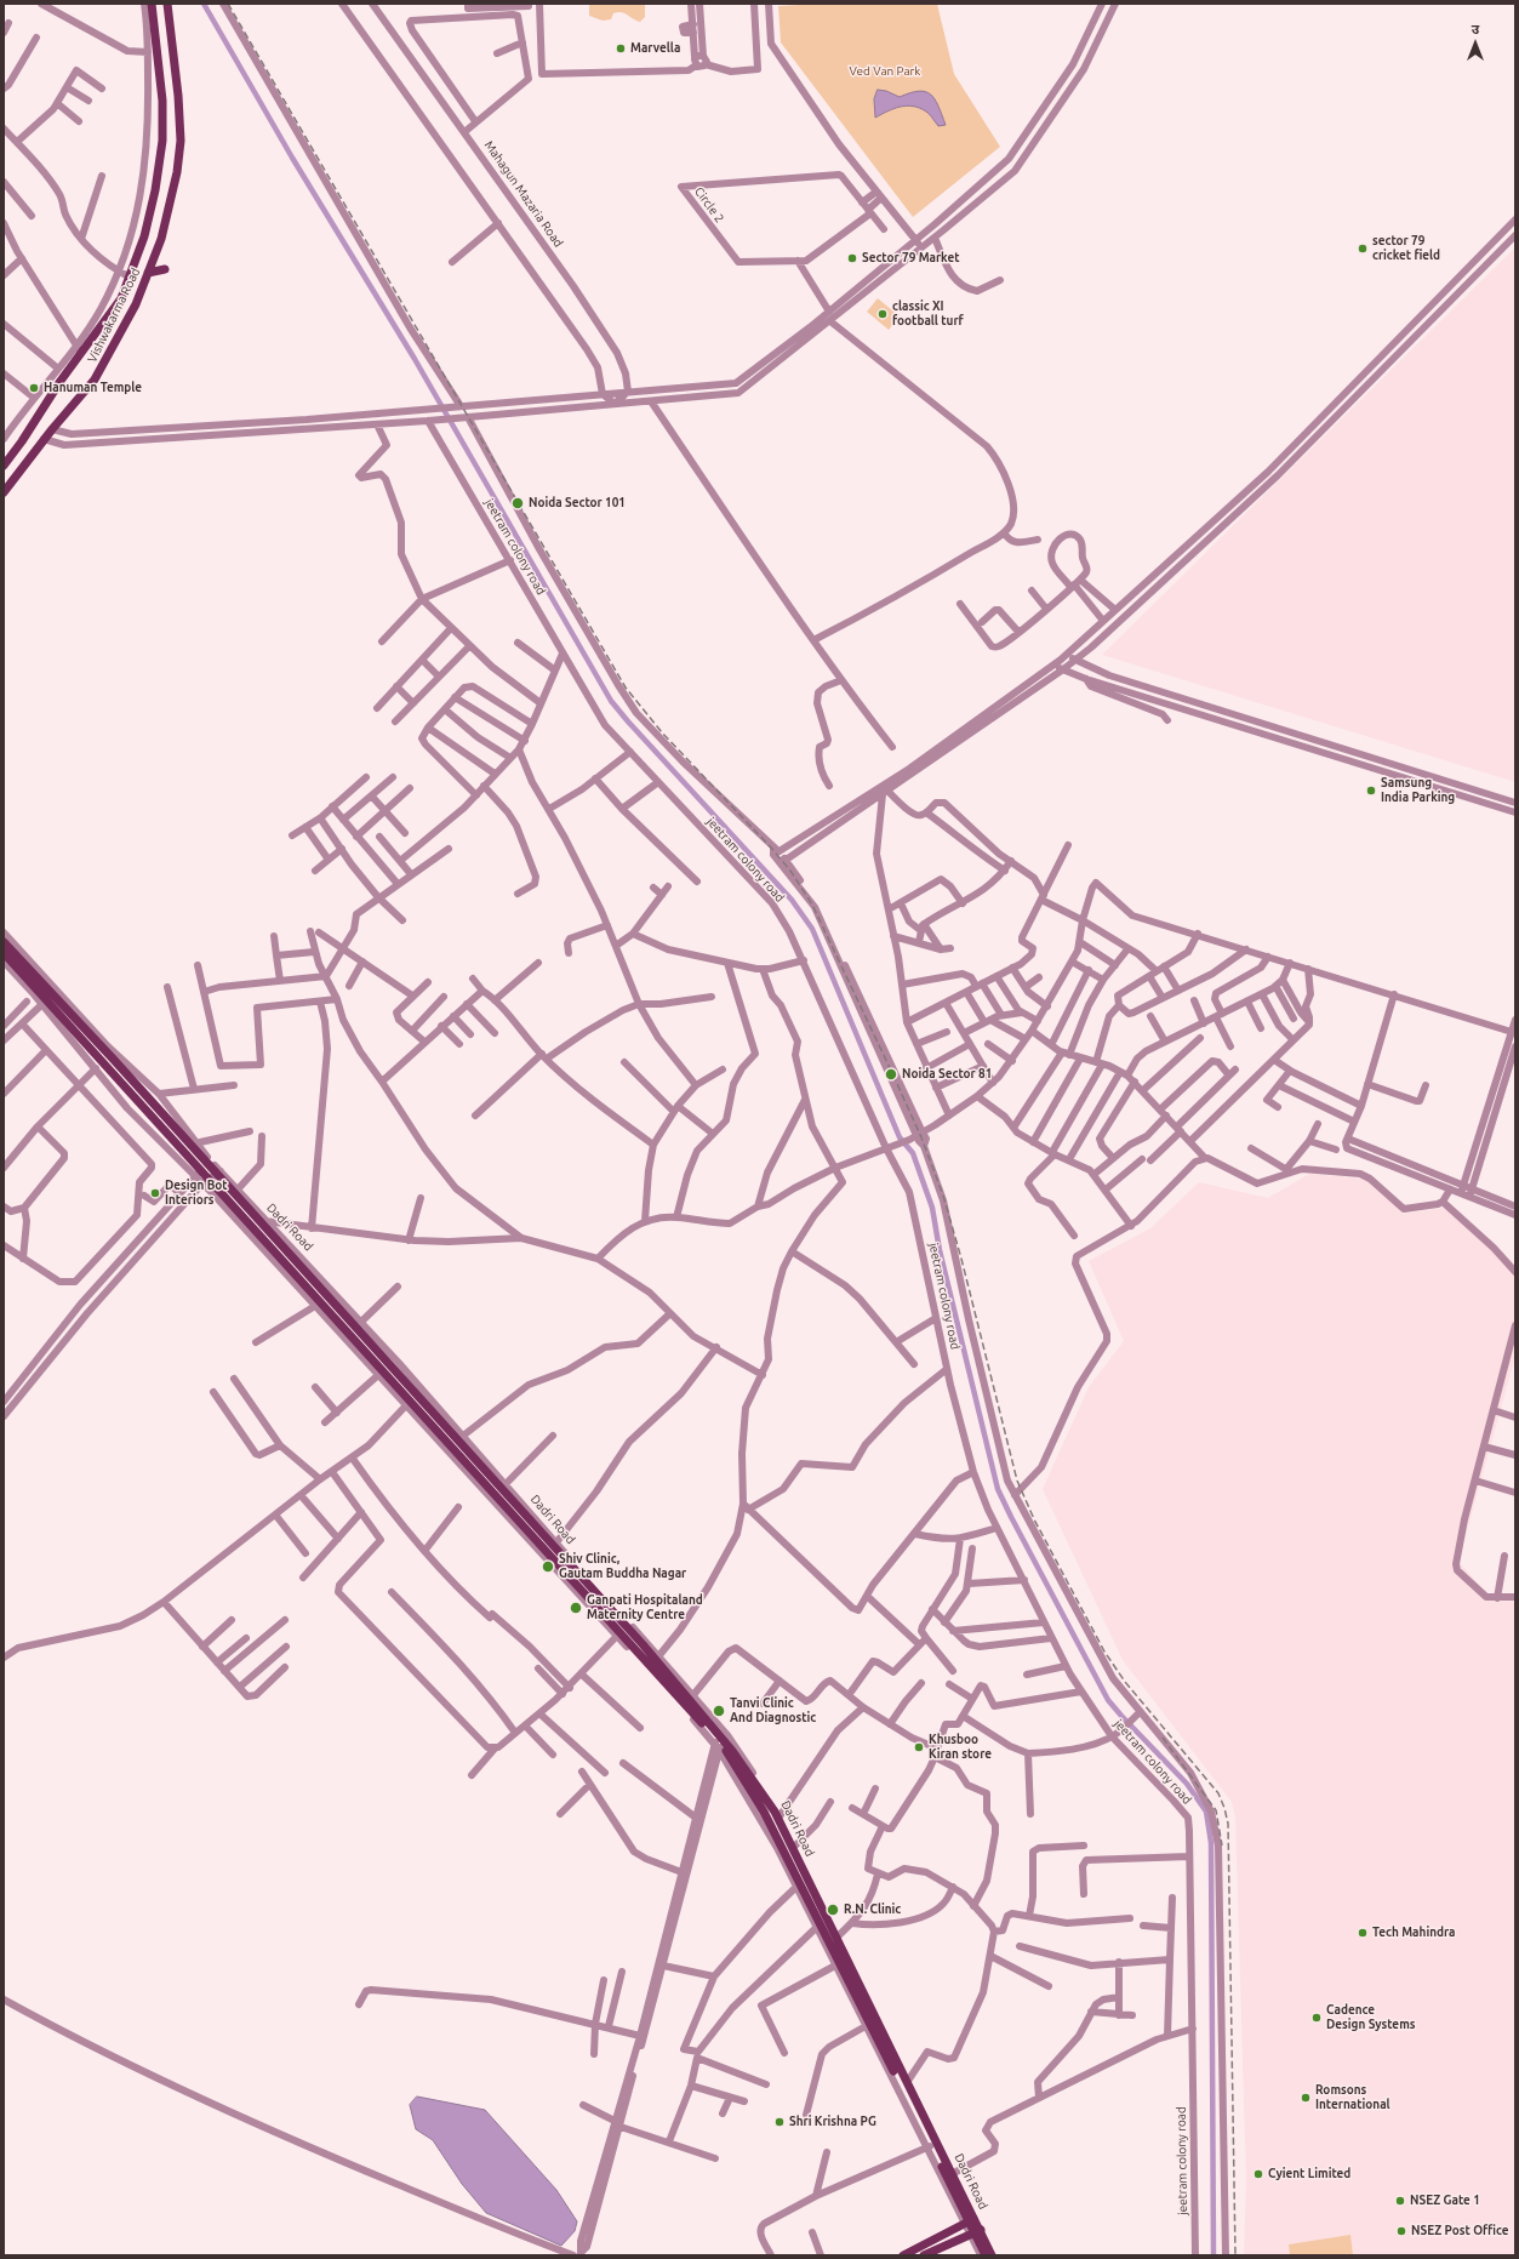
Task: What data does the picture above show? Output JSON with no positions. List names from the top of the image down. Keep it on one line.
{"streets":{"main road":["Vishwakarma Road"],"street":["Mahagun Mazaria Road","Circle 2","jeetram colony road","Dadri Road"]},"parks":["Ved Van Park"],"places":["Marvella","sector 79 cricket field","Sector 79 Market","classic XI football turf","Hanuman Temple","Noida Sector 101","Samsung India Parking","Noida Sector 81","Design Bot Interiors","Shiv Clinic, Gautam Buddha Nagar","Ganpati Hospitaland Maternity Centre","Tanvi Clinic And Diagnostic","Khusboo Kiran store","R.N. Clinic","Tech Mahindra","Cadence Design Systems","Romsons International","Shri Krishna PG","Cyient Limited","NSEZ Gate 1","NSEZ Post Office"],"north":"top"}
